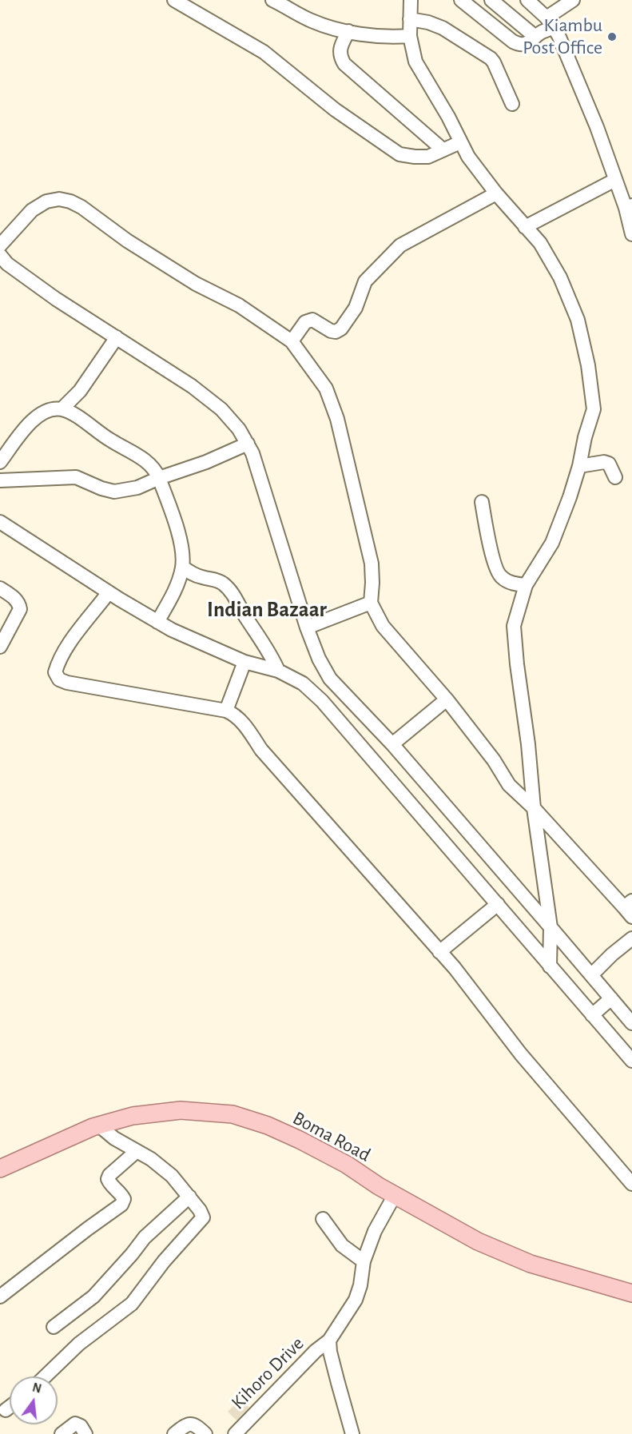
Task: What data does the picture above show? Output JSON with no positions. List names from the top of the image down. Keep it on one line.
{"streets":{"main road":["Boma Road"],"street":["Kihoro Drive"]},"crossings":[["Boma Road","Kihoro Drive"]],"districts":["Indian Bazaar"],"places":["Kiambu Post Office"],"north":"top"}
